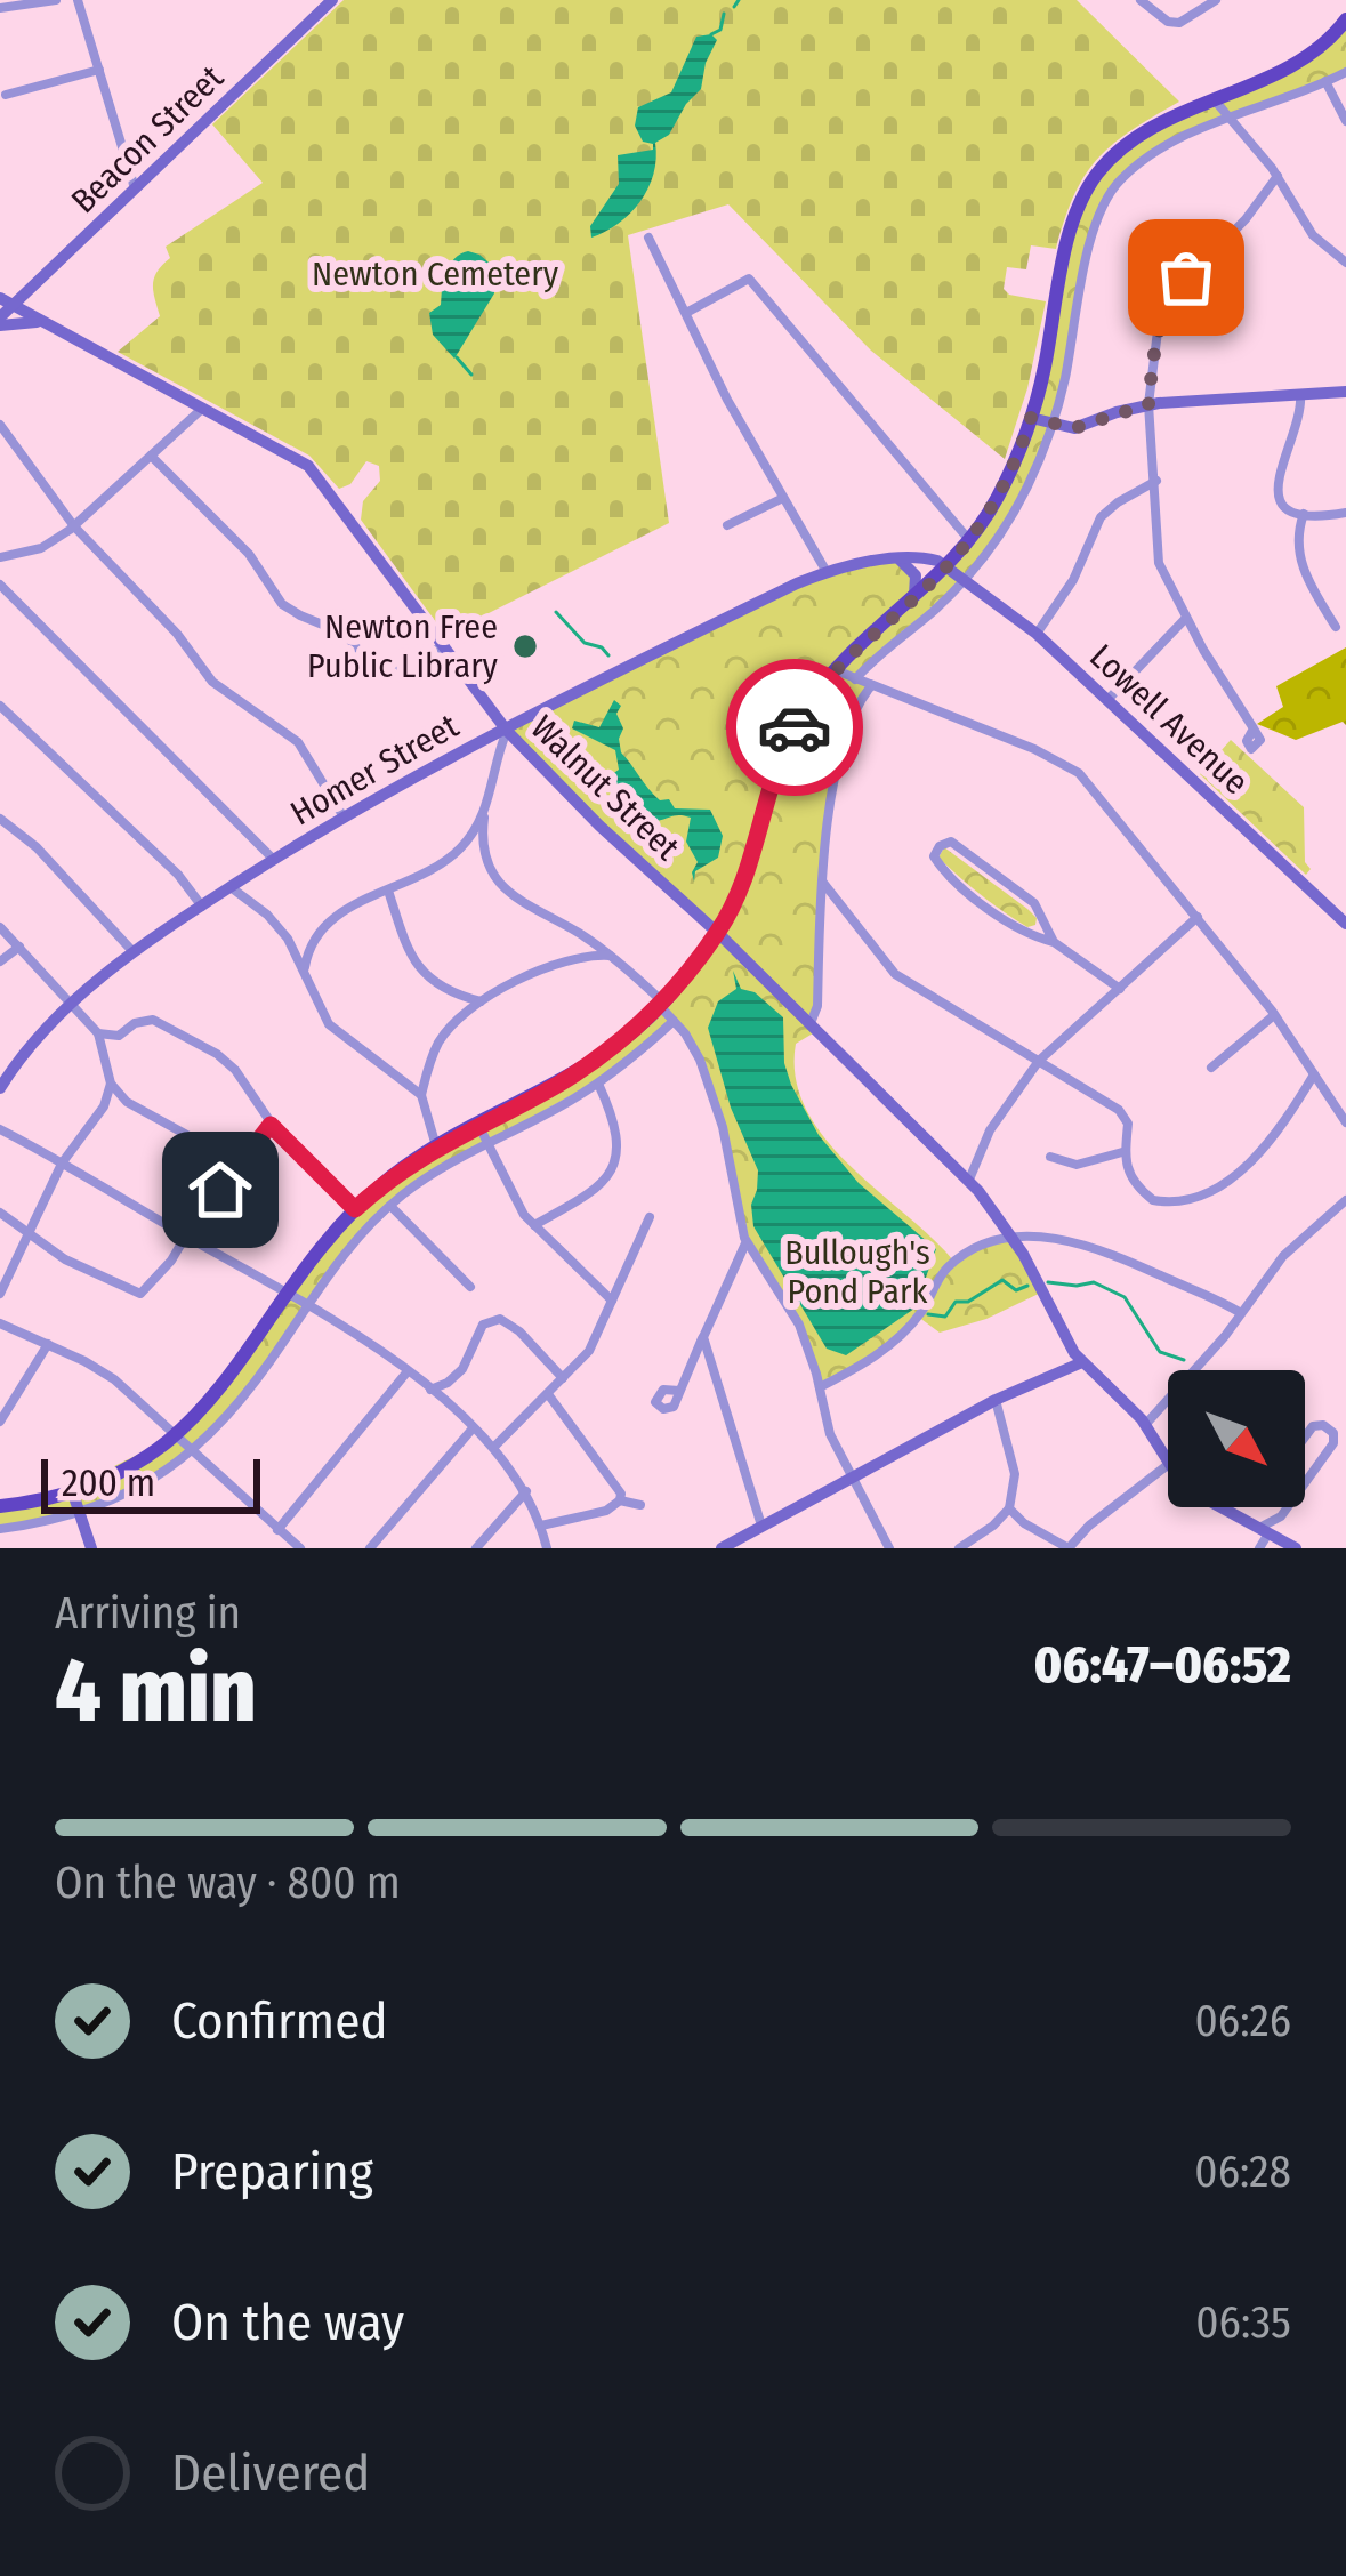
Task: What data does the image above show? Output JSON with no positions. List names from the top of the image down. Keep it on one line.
{"streets":{"street":["Beacon Street","Lowell Avenue","Homer Street","Walnut Street"]},"crossings":[["Lowell Avenue","Homer Street"],["Homer Street","Walnut Street"]],"parks":["Newton Cemetery","Bullough's Pond Park"],"places":["Newton Free Public Library"],"scale_bar":"200 m","north":"bottom right","page":{"scale":"200 m","heading":["4 min","Arriving in","06:47–06:52"],"bar":"On the way · 800 m","list":[["Confirmed","06:26"],["Preparing","06:28"],["On the way","06:35"],"Delivered"]}}
